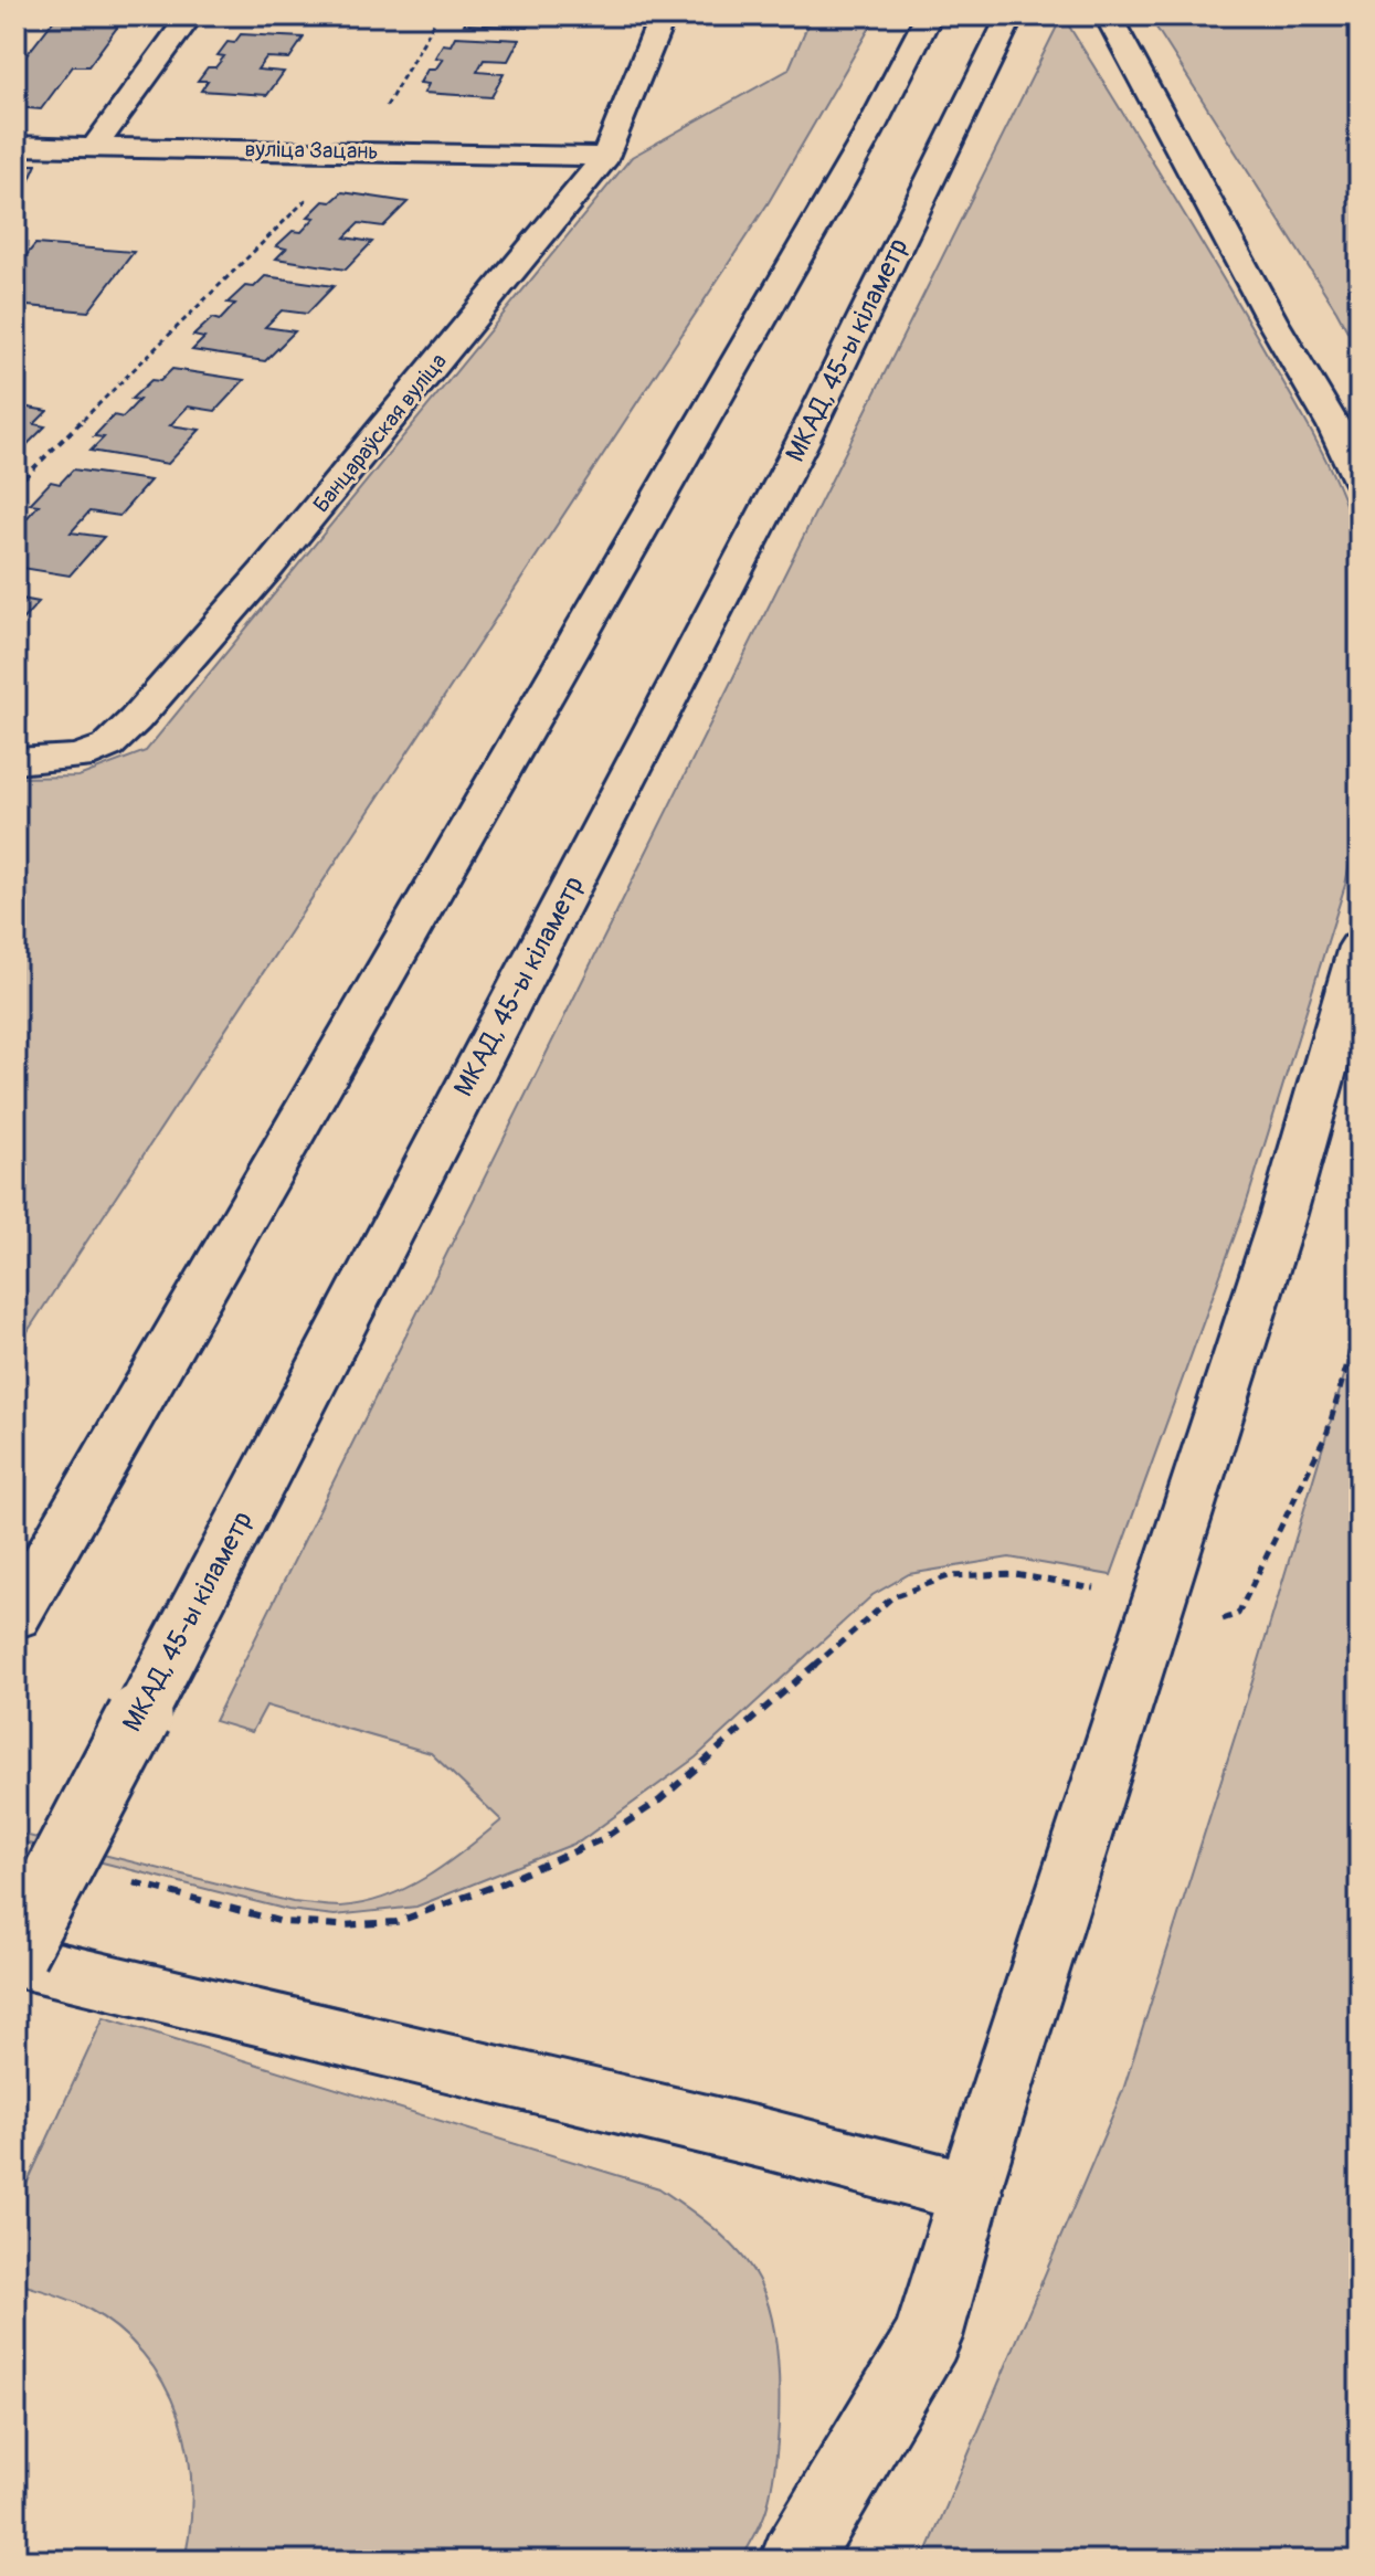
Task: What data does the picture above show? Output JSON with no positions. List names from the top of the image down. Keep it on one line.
{"streets":{"main road":["вуліца Зацань","МКАД, 45-ы кіламетр","Банцараўская вуліца"]},"crossings":[["вуліца Зацань","Банцараўская вуліца"]]}
